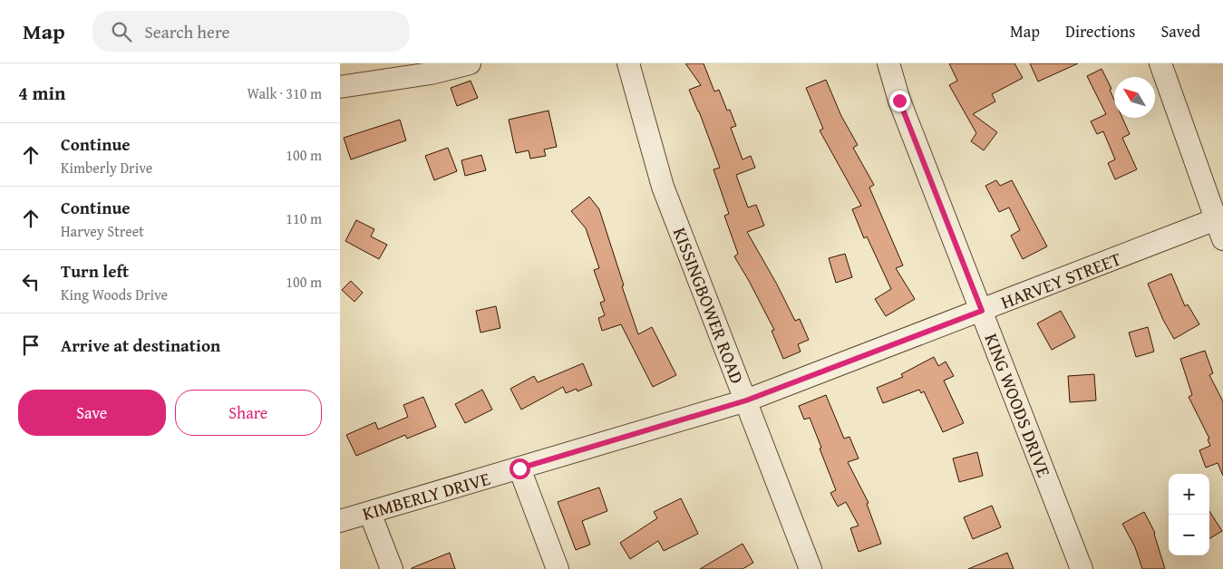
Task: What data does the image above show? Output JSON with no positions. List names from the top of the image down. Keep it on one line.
{"streets":{"street":["HARVEY STREET","KISSINGBOWER ROAD","KING WOODS DRIVE","KIMBERLY DRIVE"]},"crossings":[["HARVEY STREET","KISSINGBOWER ROAD"],["HARVEY STREET","KING WOODS DRIVE"],["HARVEY STREET","KIMBERLY DRIVE"],["KISSINGBOWER ROAD","KIMBERLY DRIVE"]],"north":"top left","page":{"header":"Map","search":"Search here","nav":["Map","Directions","Saved"],"heading":["4 min","Walk · 310 m"],"list":[["Continue","Kimberly Drive","100 m"],["Continue","Harvey Street","110 m"],["Turn left","King Woods Drive","100 m"],"Arrive at destination"],"buttons":["Save","Share"],"map_buttons":["+","−"]}}
